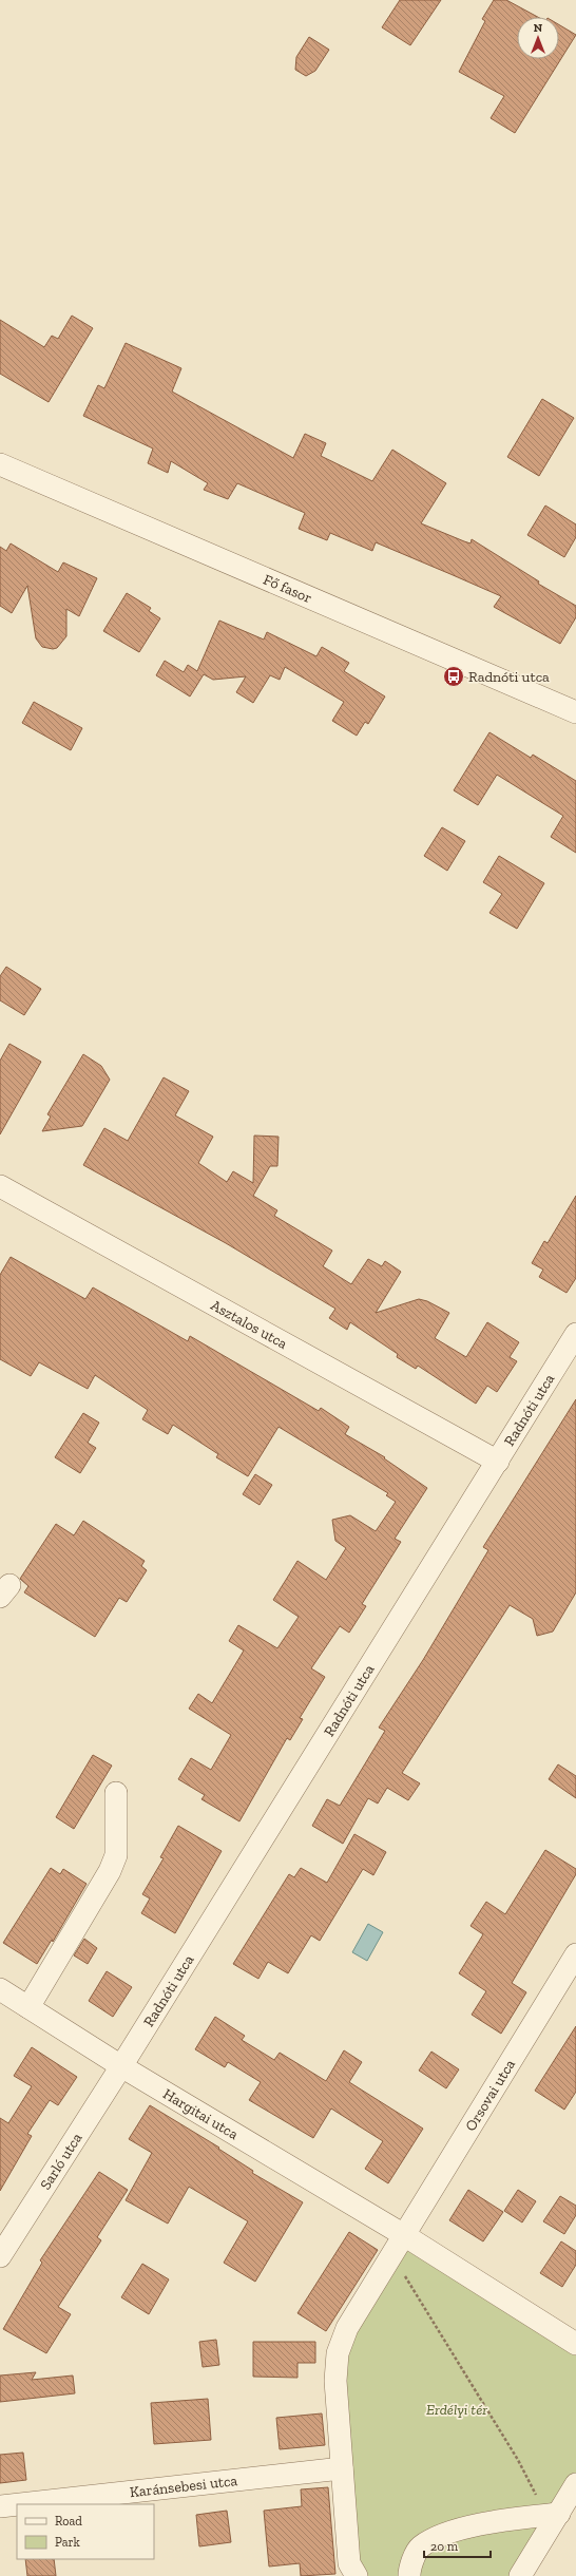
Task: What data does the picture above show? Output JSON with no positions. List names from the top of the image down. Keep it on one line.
{"streets":{"street":["Fő fasor","Asztalos utca","Radnóti utca","Orsovai utca","Hargitai utca","Sarló utca","Karánsebesi utca"]},"crossings":[["Asztalos utca","Radnóti utca"],["Radnóti utca","Hargitai utca"],["Radnóti utca","Sarló utca"],["Orsovai utca","Hargitai utca"],["Hargitai utca","Sarló utca"]],"parks":["Erdélyi tér"],"places":{"bus stop":["Radnóti utca"]},"legend":["Road","Park"],"scale_bar":"20 m","north":"top"}
